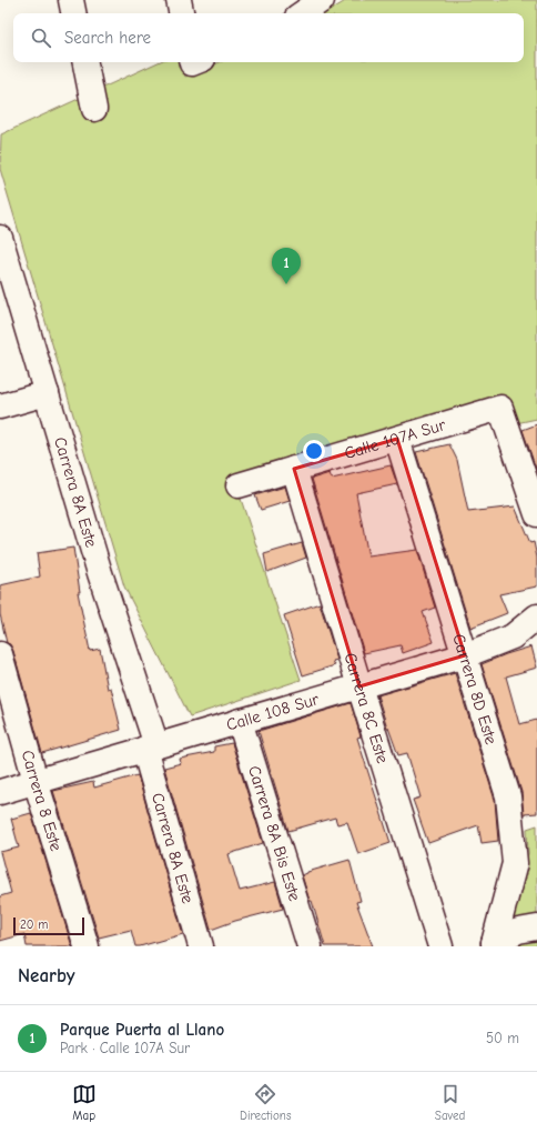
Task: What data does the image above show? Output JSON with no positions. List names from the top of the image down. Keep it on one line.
{"streets":{"street":["Calle 107A Sur","Carrera 8A Este","Carrera 8D Este","Carrera 8C Este","Calle 108 Sur","Carrera 8 Este","Carrera 8A Bis Este"]},"crossings":[["Calle 107A Sur","Carrera 8D Este"],["Calle 107A Sur","Carrera 8C Este"],["Carrera 8A Este","Calle 108 Sur"],["Carrera 8D Este","Calle 108 Sur"],["Carrera 8C Este","Calle 108 Sur"],["Calle 108 Sur","Carrera 8 Este"],["Calle 108 Sur","Carrera 8A Bis Este"]],"scale_bar":"20 m","page":{"search":"Search here","pins":"1","scale":"20 m","heading":"Nearby","list":[{"mark":"1","name":"Parque Puerta al Llano","note":"Park · Calle 107A Sur","value":"50 m"}],"nav":["Map","Directions","Saved"]}}
